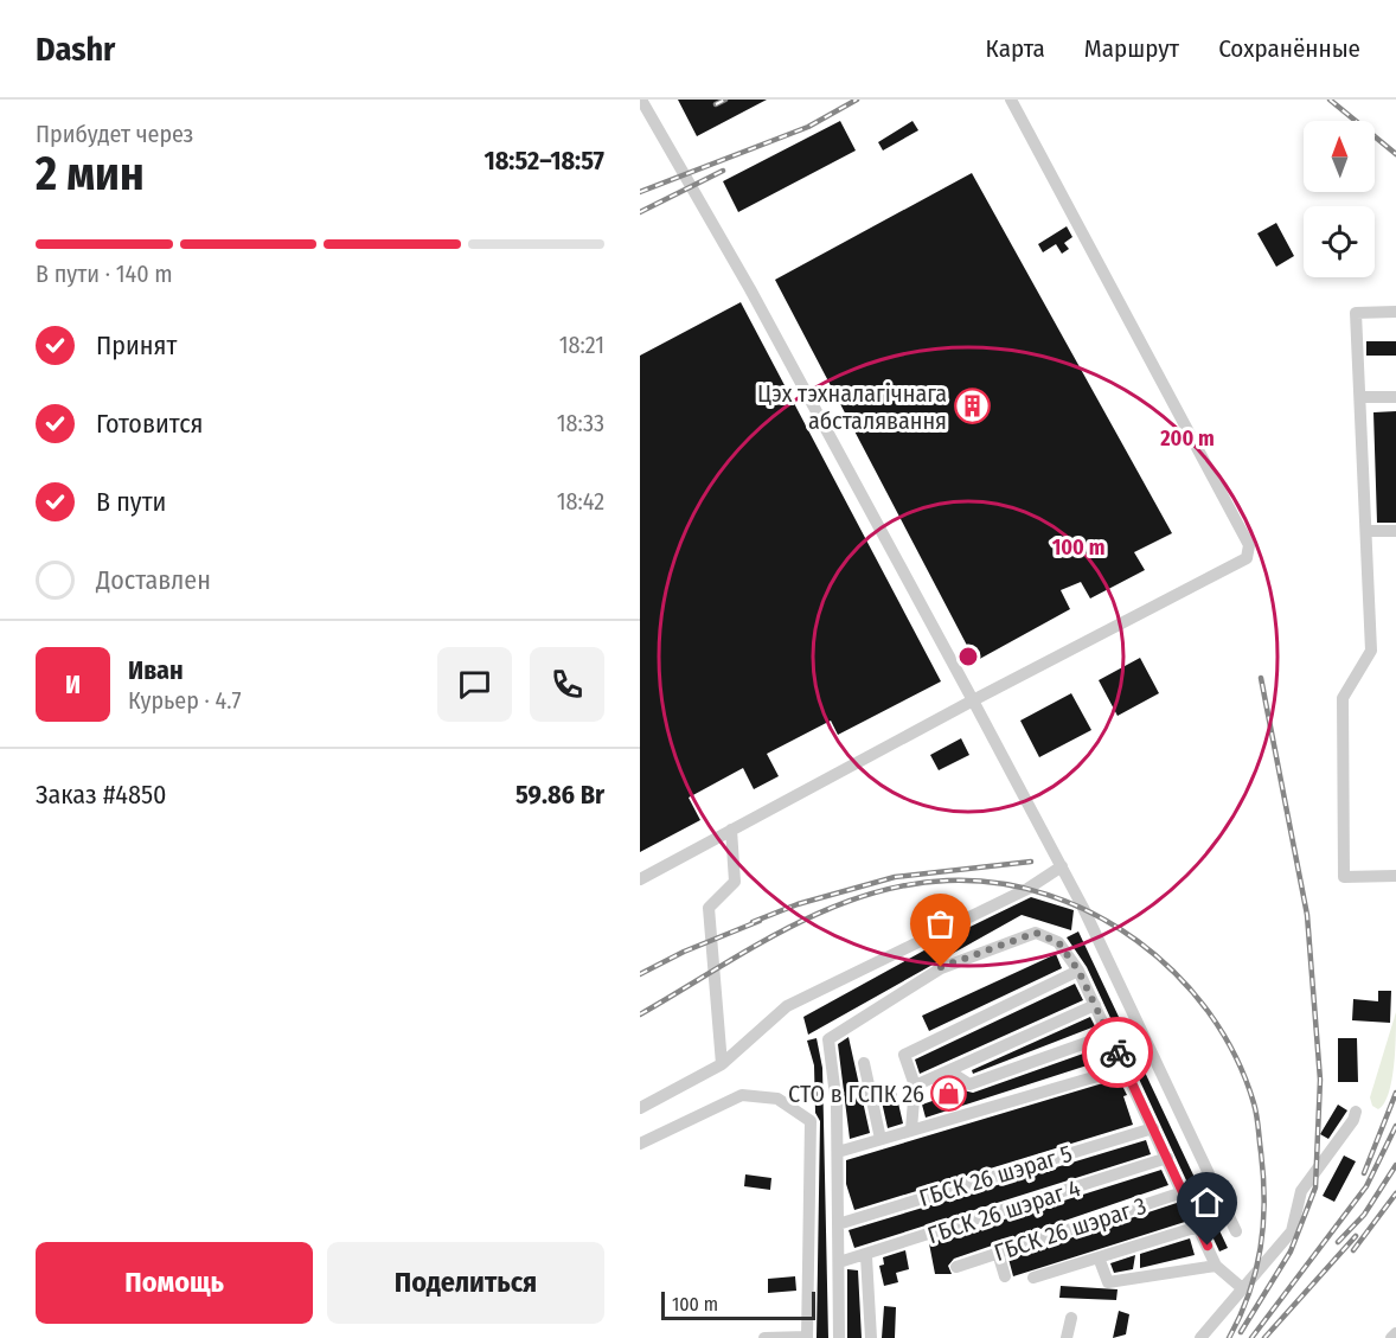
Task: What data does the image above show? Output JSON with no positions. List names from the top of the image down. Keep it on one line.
{"streets":{"street":["ГБСК 26 шэраг 5","ГБСК 26 шэраг 4","ГБСК 26 шэраг 3"]},"places":{"building":["Цэх тэхналагічнага абсталявання"],"shop":["СТО в ГСПК 26"]},"scale_bar":"100 m","north":"top","page":{"header":"Dashr","nav":["Карта","Маршрут","Сохранённые"],"heading":["2 мин","Прибудет через","18:52–18:57"],"panel":["Иван","Курьер · 4.7","Заказ #4850","59.86 Br"],"bar":"В пути · 140 m","list":[["Принят","18:21"],["Готовится","18:33"],["В пути","18:42"],"Доставлен"],"round":"И","buttons":["Помощь","Поделиться"],"scale":"100 m"},"rings":["200 m","100 m"]}
